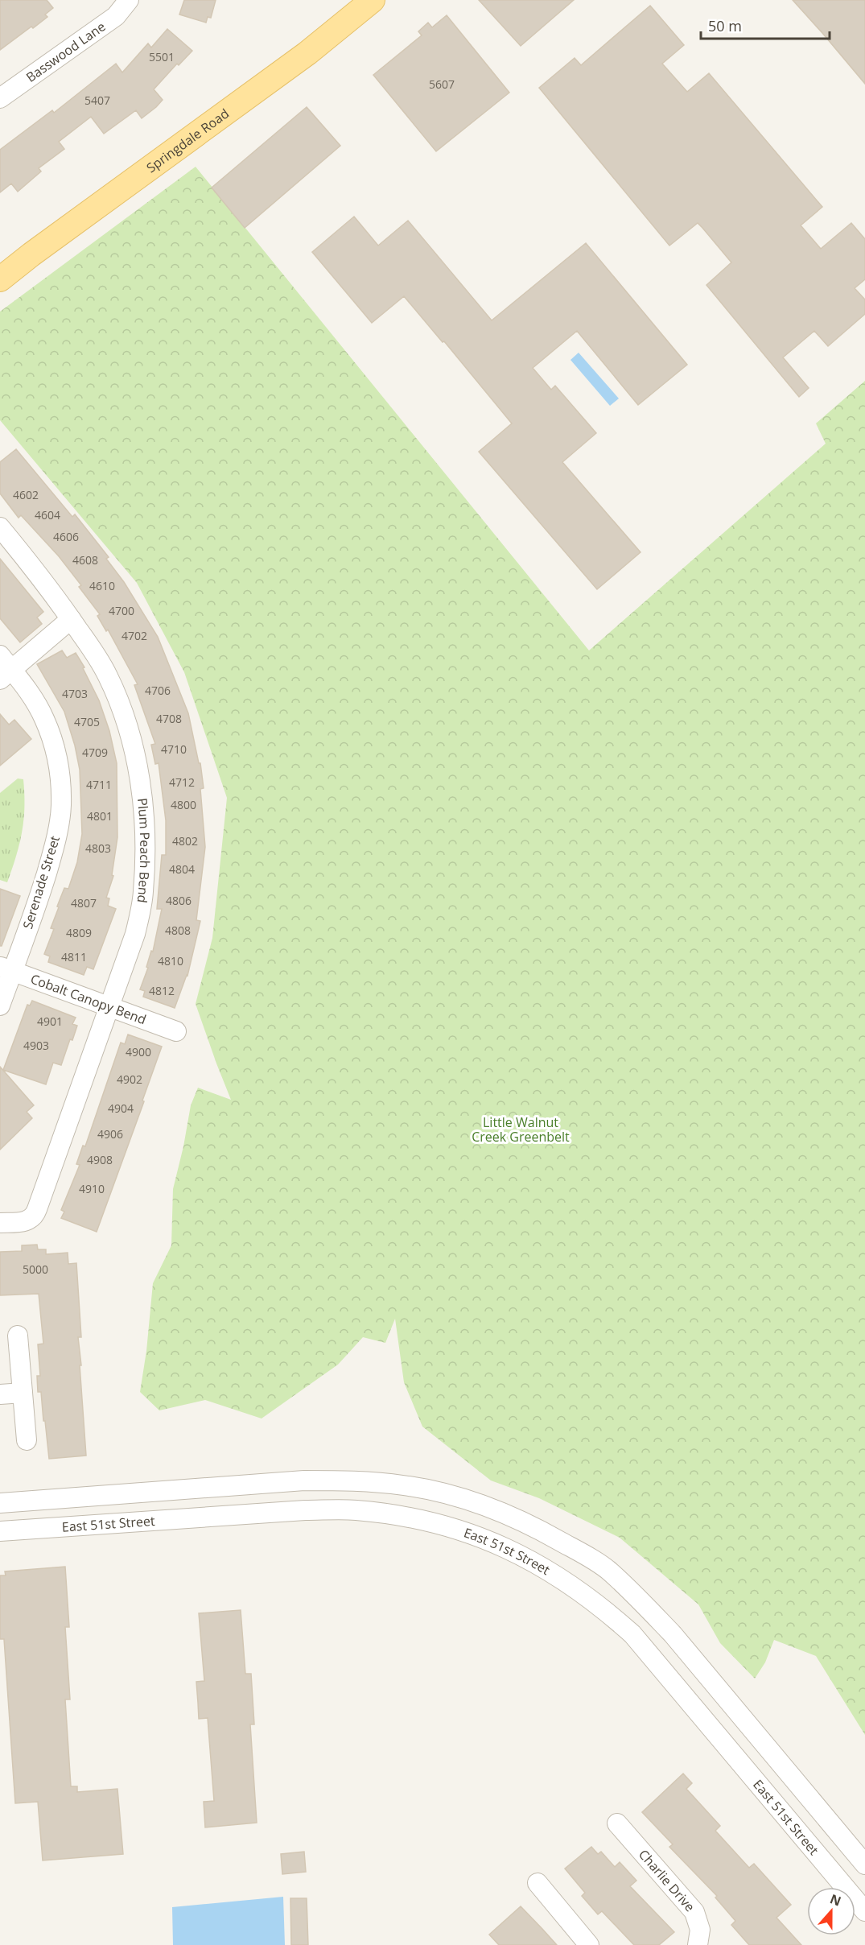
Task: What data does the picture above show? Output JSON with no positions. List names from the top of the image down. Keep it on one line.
{"streets":{"main road":["Springdale Road"],"street":["Basswood Lane","Plum Peach Bend","Serenade Street","Cobalt Canopy Bend","East 51st Street","Charlie Drive"]},"crossings":[["Plum Peach Bend","Cobalt Canopy Bend"],["Serenade Street","Cobalt Canopy Bend"]],"parks":["Little Walnut Creek Greenbelt"],"house_numbers":["5501","5607","5407","4602","4604","4606","4608","4610","4700","4702","4706","4703","4708","4705","4710","4709","4712","4711","4800","4801","4802","4803","4804","4806","4807","4808","4809","4811","4810","4812","4901","4903","4900","4902","4904","4906","4908","4910","5000"],"scale_bar":"50 m","north":"top"}
